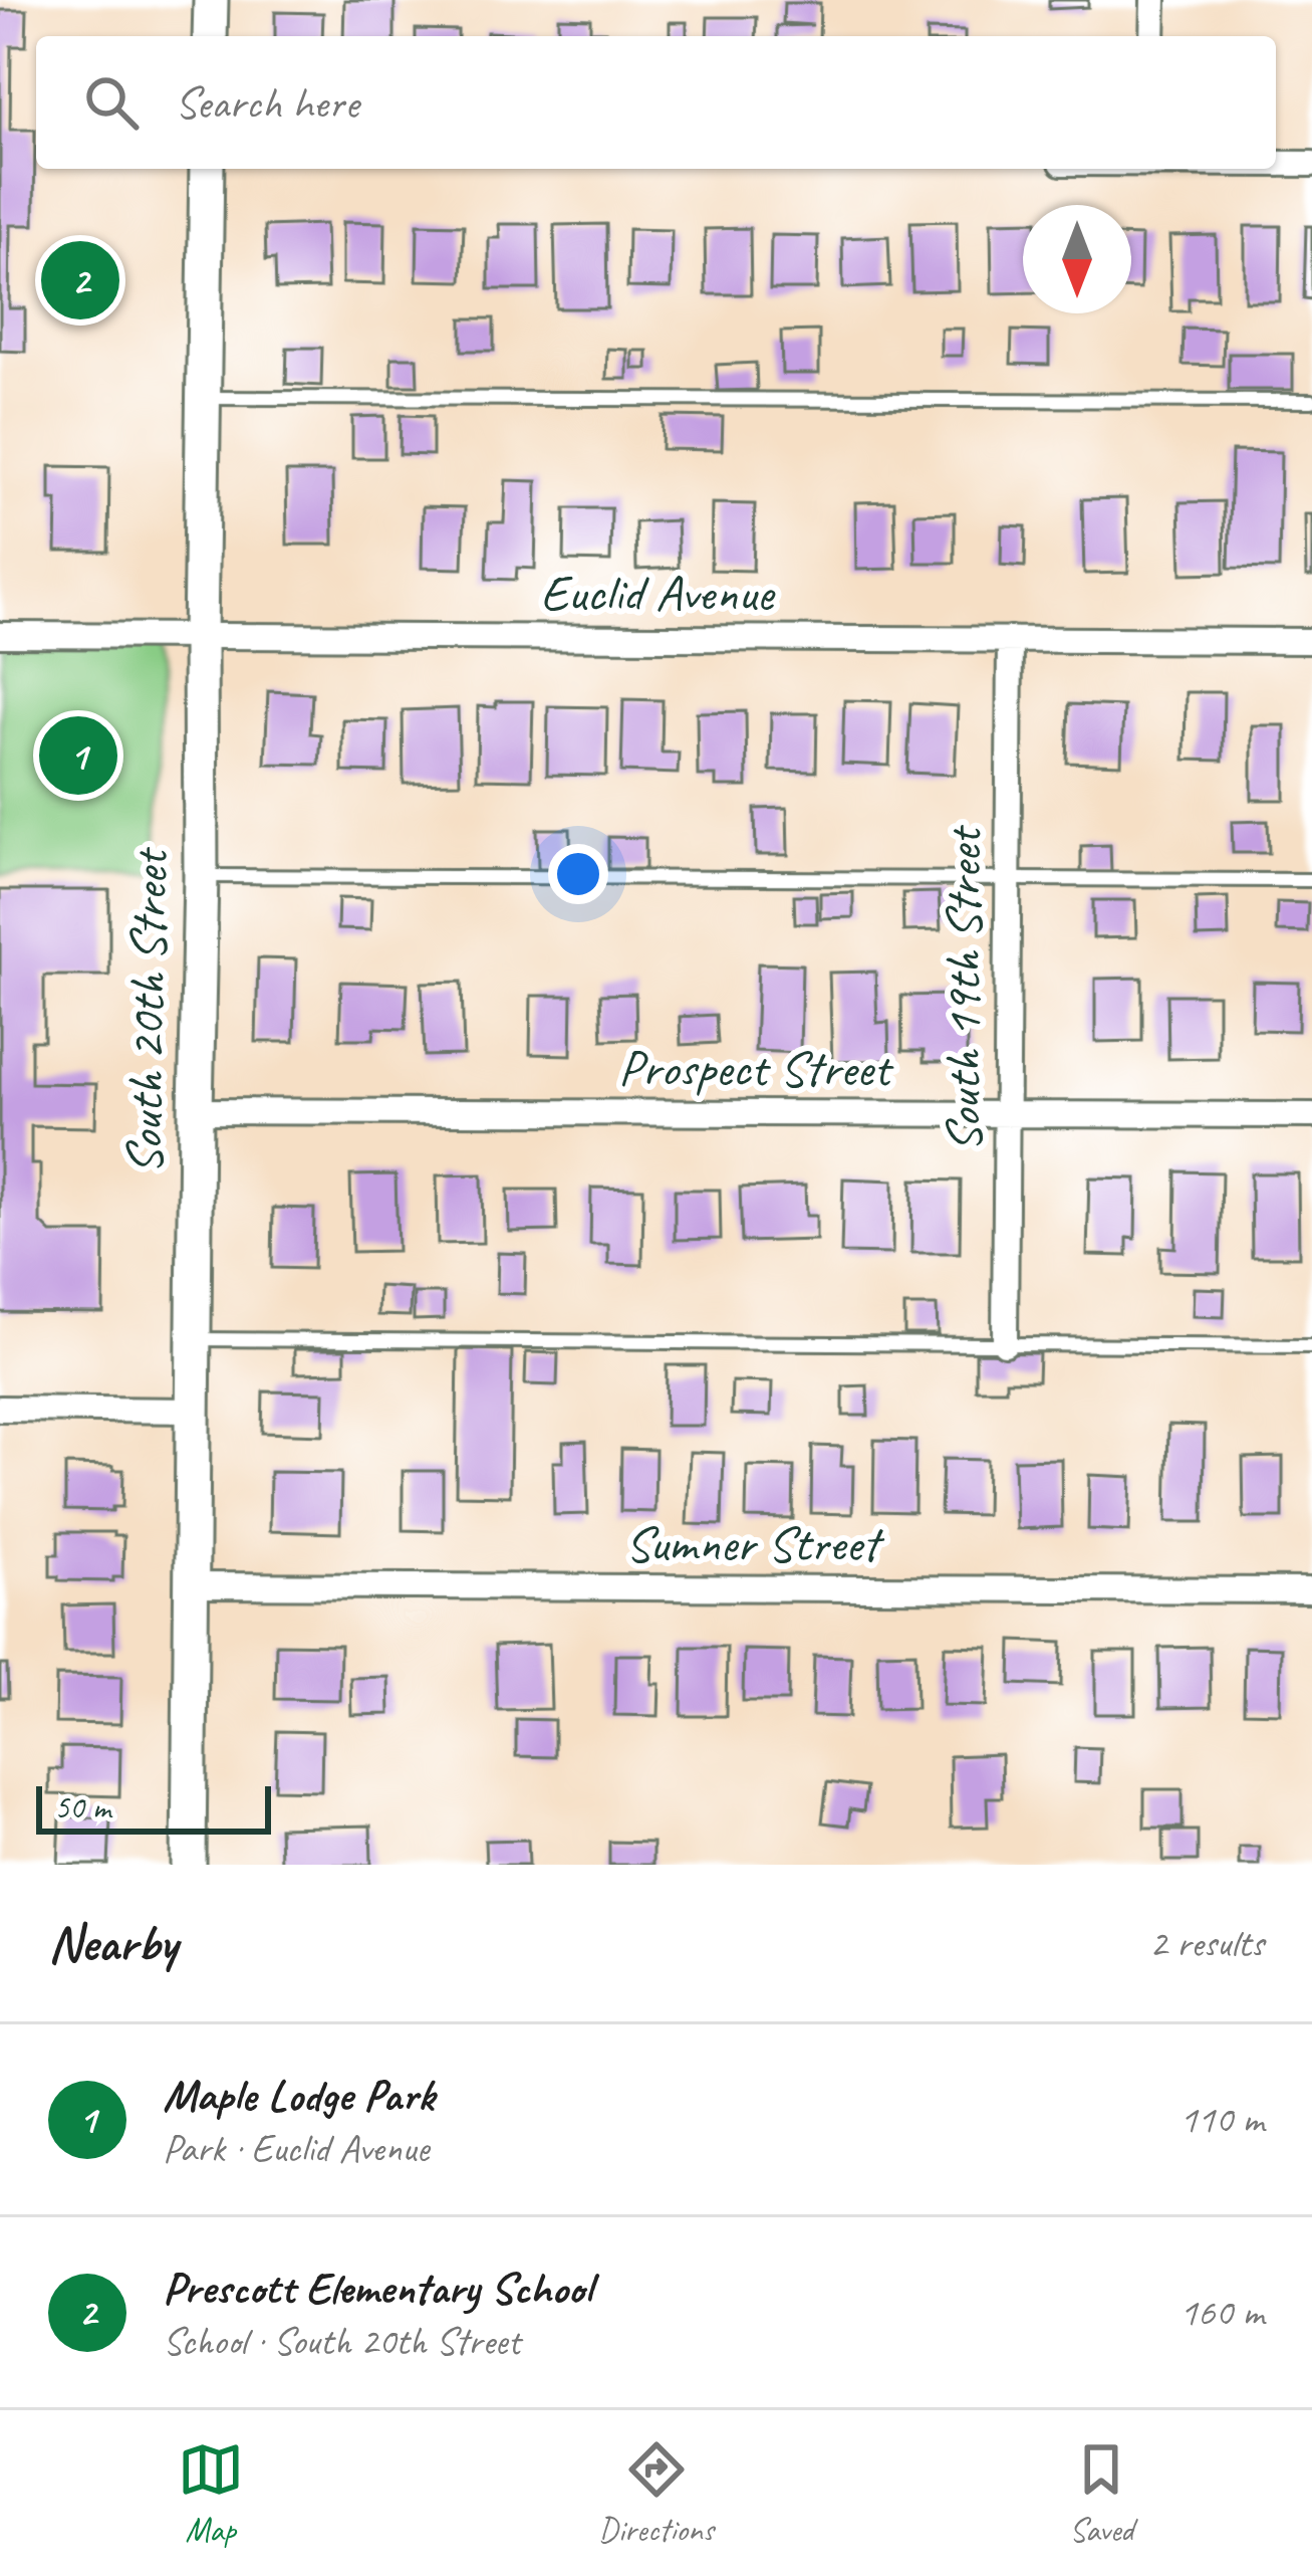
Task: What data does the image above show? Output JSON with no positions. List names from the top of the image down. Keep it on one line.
{"streets":{"street":["Euclid Avenue","South 19th Street","South 20th Street","Prospect Street","Sumner Street"]},"crossings":[["Euclid Avenue","South 19th Street"],["Euclid Avenue","South 20th Street"],["South 19th Street","Prospect Street"],["South 20th Street","Prospect Street"],["South 20th Street","Sumner Street"]],"scale_bar":"50 m","north":"bottom","page":{"search":"Search here","pins":["2","1"],"scale":"50 m","heading":["Nearby","2 results"],"list":[{"mark":"1","name":"Maple Lodge Park","note":"Park · Euclid Avenue","value":"110 m"},{"mark":"2","name":"Prescott Elementary School","note":"School · South 20th Street","value":"160 m"}],"nav":["Map","Directions","Saved"]}}
